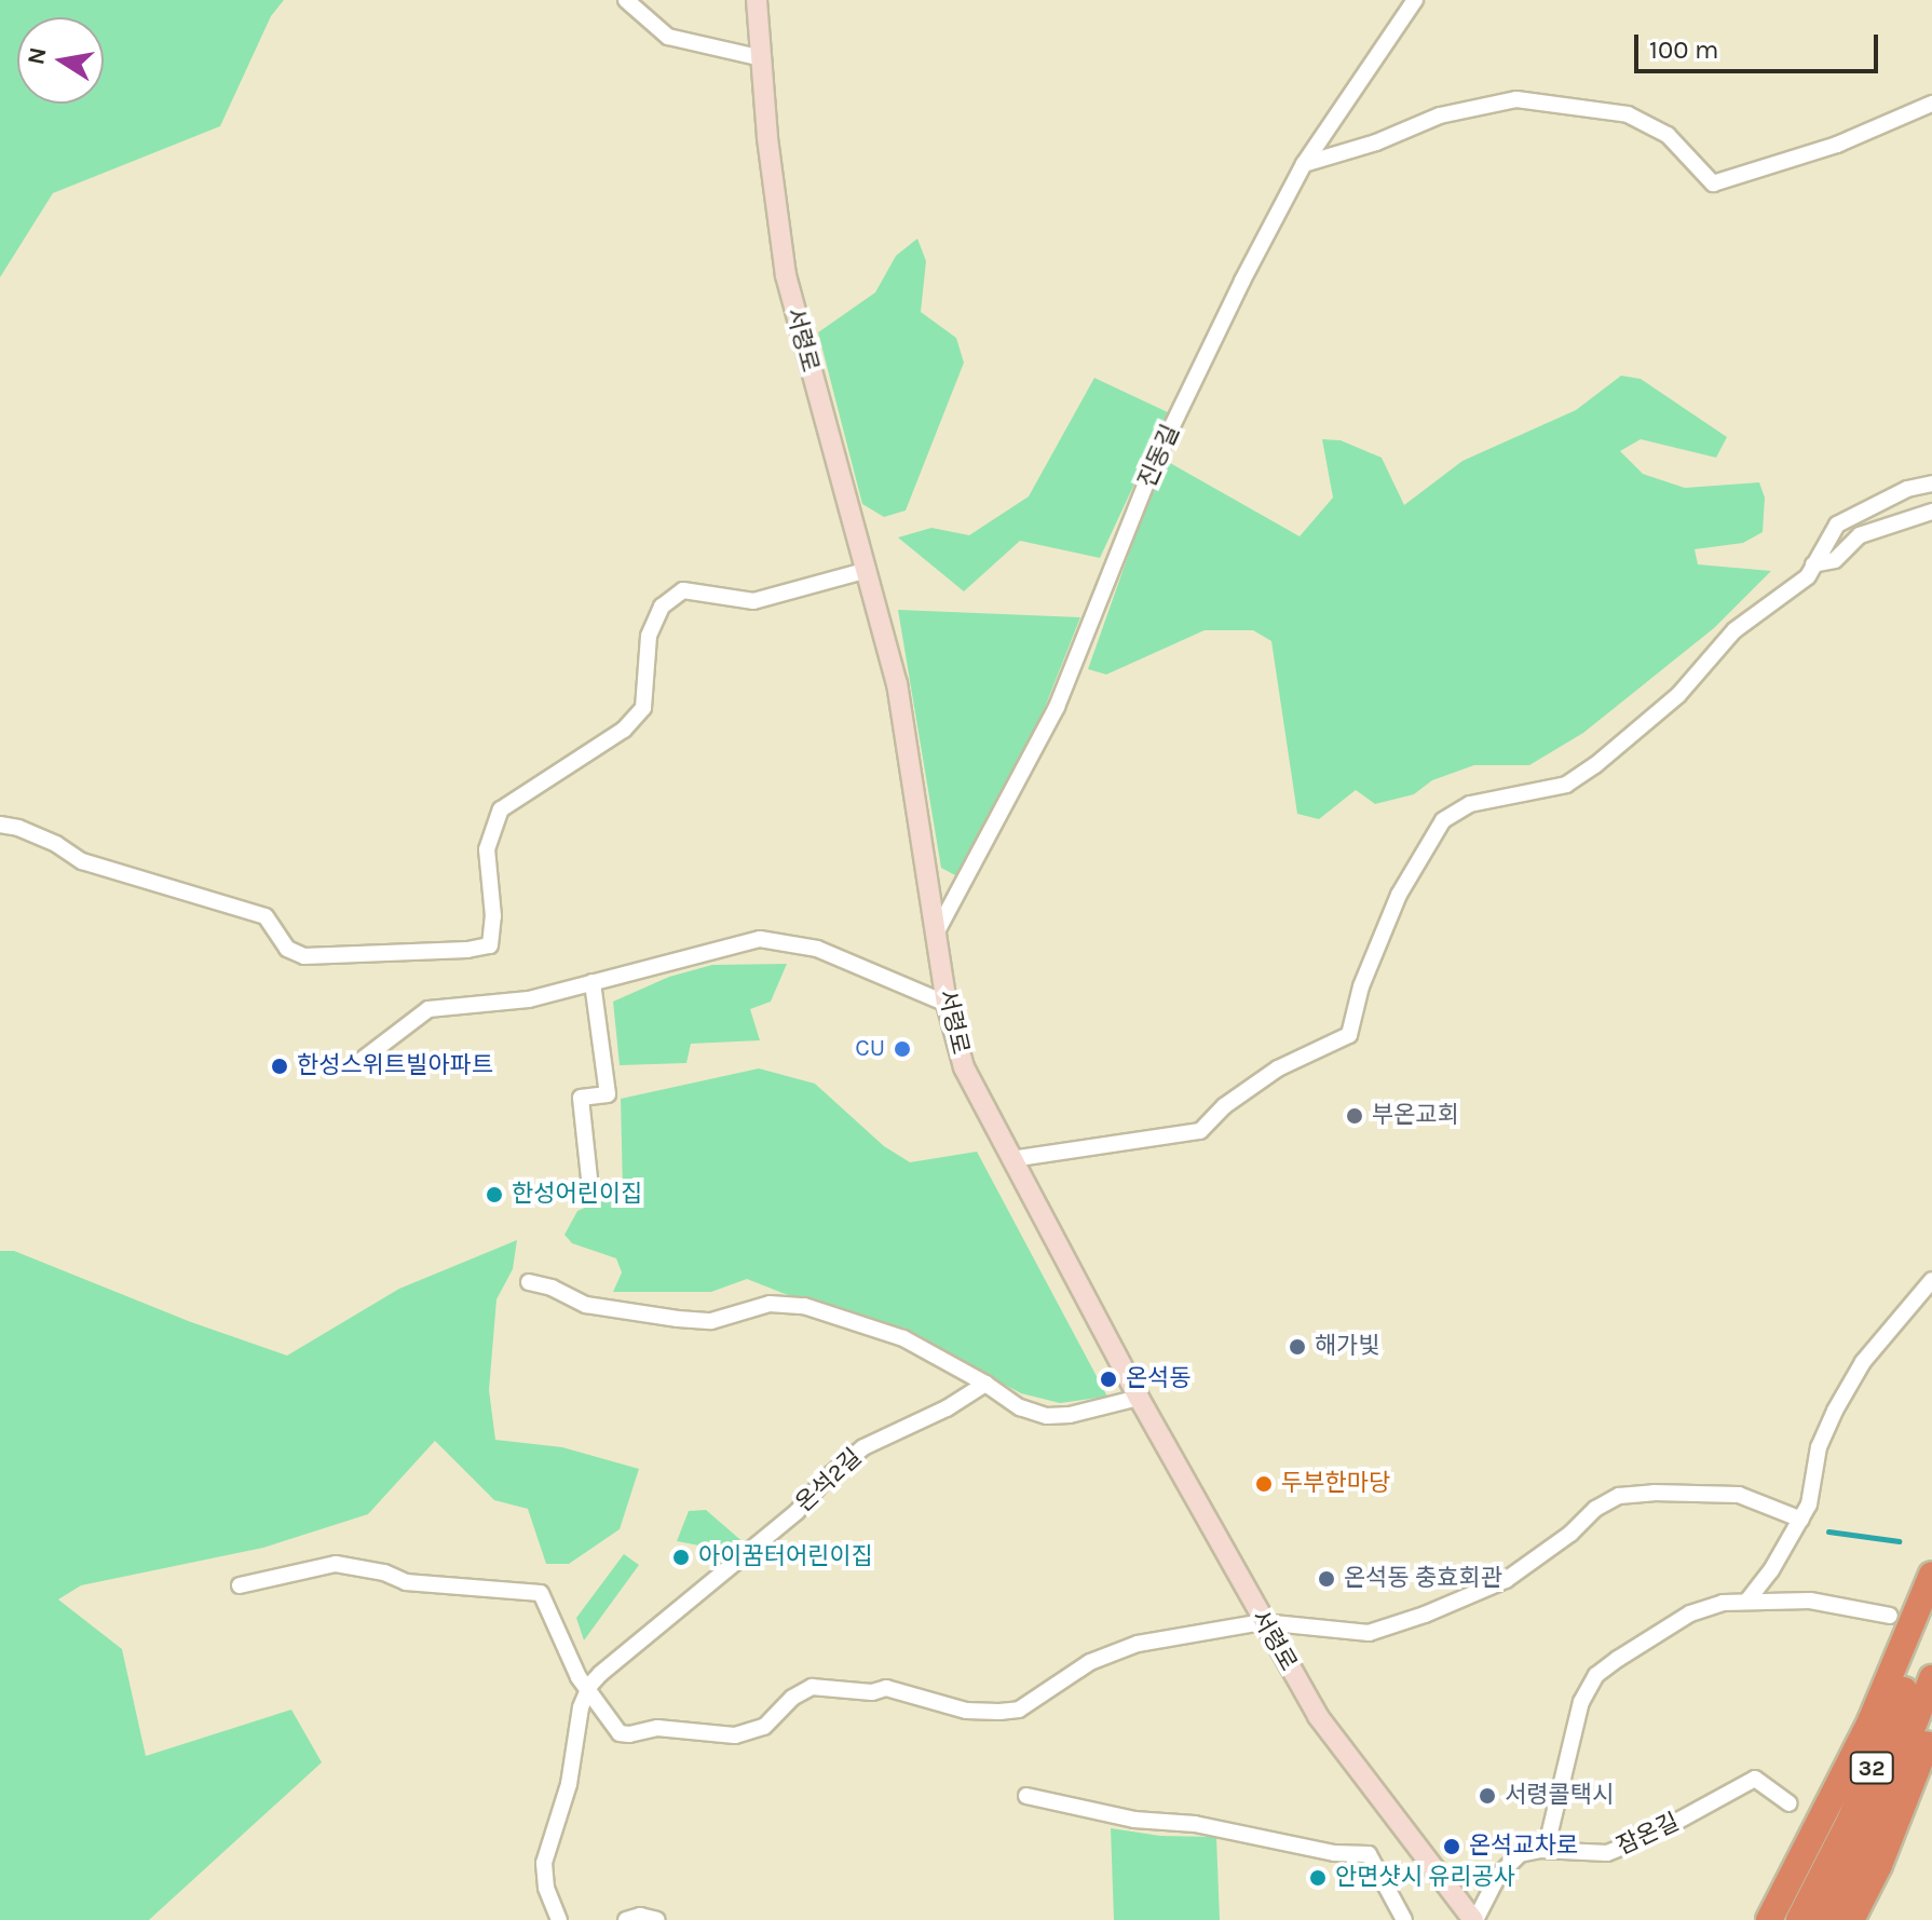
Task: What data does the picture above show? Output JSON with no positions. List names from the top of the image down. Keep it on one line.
{"streets":{"highway":["32"],"street":["서령로","진동길","온석2길","잠온길"]},"crossings":[["서령로","진동길"],["서령로","잠온길"]],"places":["CU","한성스위트빌아파트","부온교회","한성어린이집","해가빛","온석동","두부한마당","아이꿈터어린이집","온석동 충효회관","서령콜택시","온석교차로","안면샷시 유리공사"],"scale_bar":"100 m","north":"left"}
